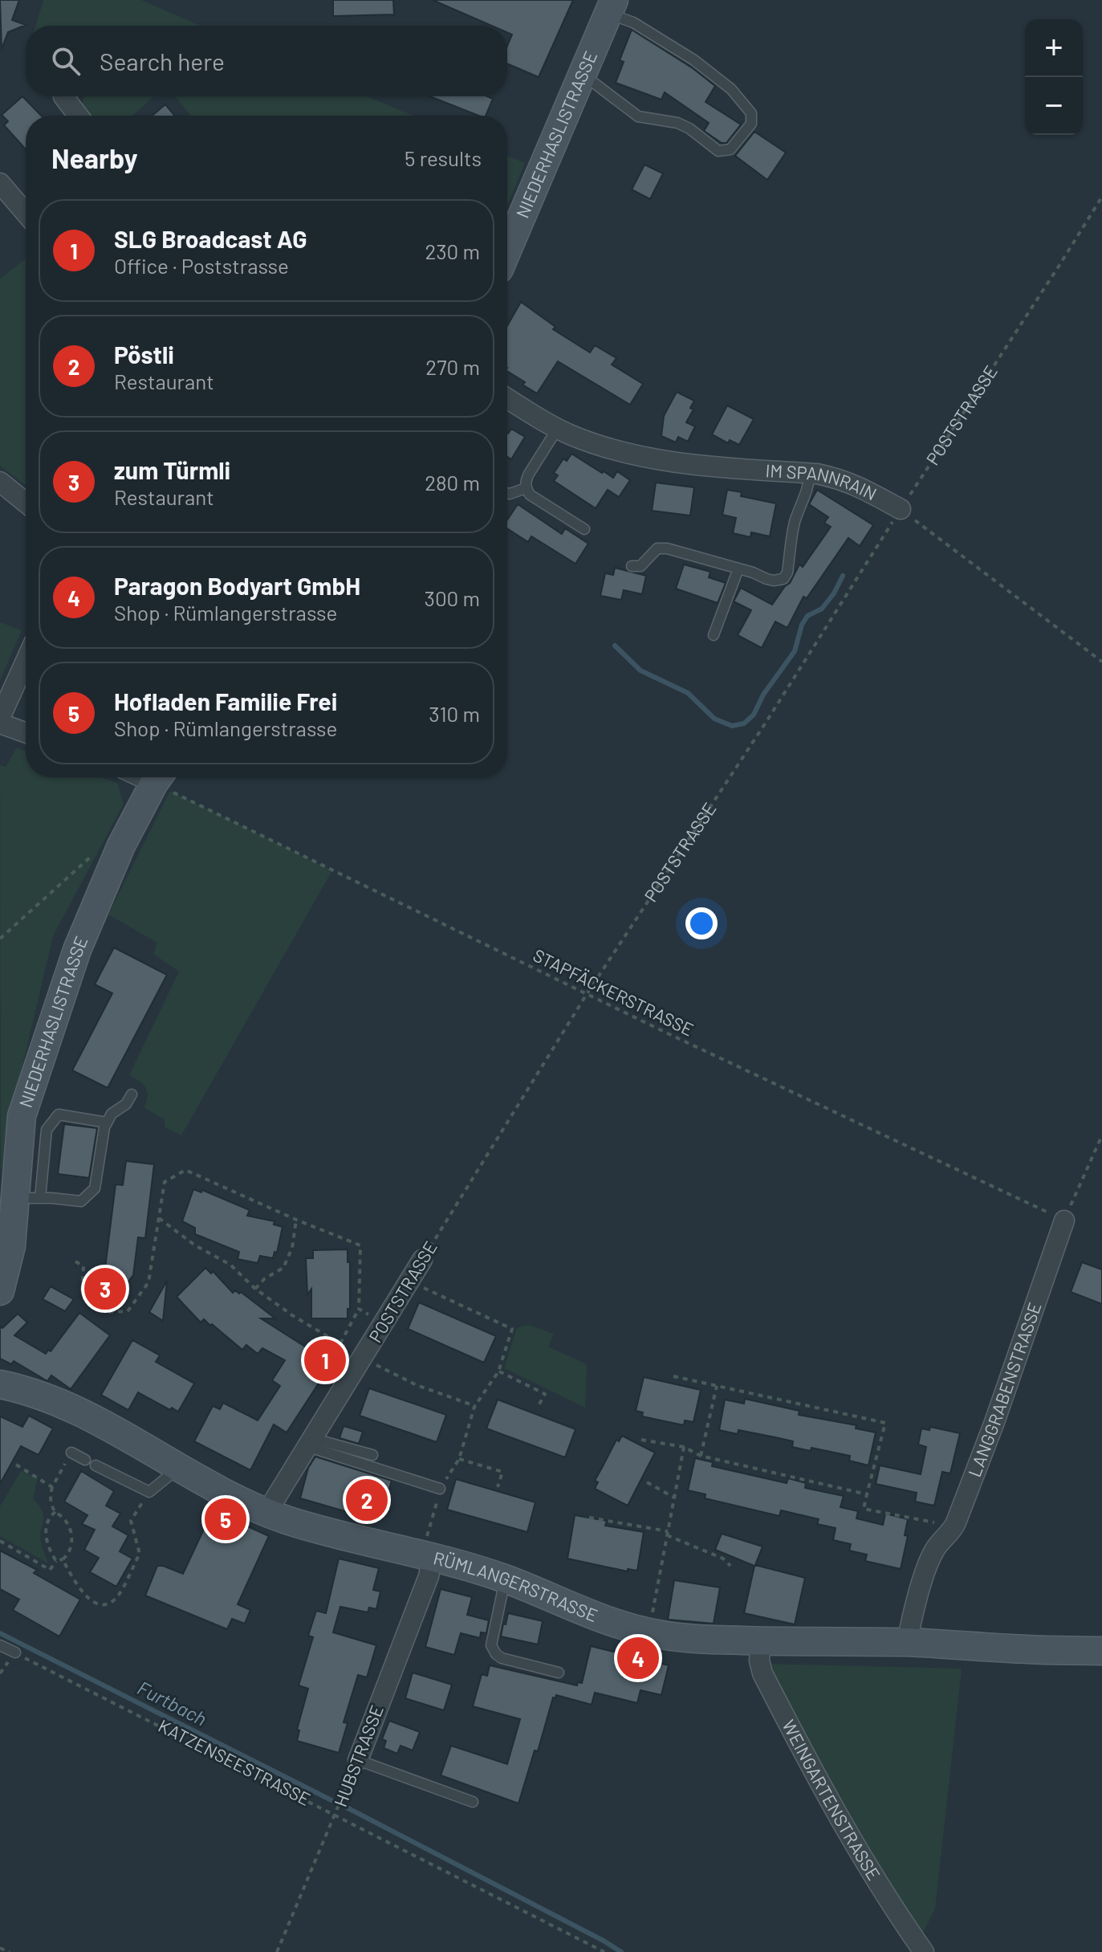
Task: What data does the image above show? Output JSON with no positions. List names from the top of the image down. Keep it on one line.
{"streets":{"street":["NIEDERHASLISTRASSE","POSTSTRASSE","IM SPANNRAIN","LANGGRABENSTRASSE","RÜMLANGERSTRASSE","HUBSTRASSE","WEINGARTENSTRASSE"],"path":["STAPFÄCKERSTRASSE","KATZENSEESTRASSE"]},"crossings":[["POSTSTRASSE","IM SPANNRAIN"],["POSTSTRASSE","STAPFÄCKERSTRASSE"],["POSTSTRASSE","RÜMLANGERSTRASSE"],["STAPFÄCKERSTRASSE","LANGGRABENSTRASSE"],["LANGGRABENSTRASSE","RÜMLANGERSTRASSE"],["RÜMLANGERSTRASSE","HUBSTRASSE"],["RÜMLANGERSTRASSE","WEINGARTENSTRASSE"],["HUBSTRASSE","KATZENSEESTRASSE"]],"water":["Furtbach"],"page":{"map_buttons":["+","−"],"search":"Search here","heading":["Nearby","5 results"],"list":[{"mark":"1","name":"SLG Broadcast AG","note":"Office · Poststrasse","value":"230 m"},{"mark":"2","name":"Pöstli","note":"Restaurant","value":"270 m"},{"mark":"3","name":"zum Türmli","note":"Restaurant","value":"280 m"},{"mark":"4","name":"Paragon Bodyart GmbH","note":"Shop · Rümlangerstrasse","value":"300 m"},{"mark":"5","name":"Hofladen Familie Frei","note":"Shop · Rümlangerstrasse","value":"310 m"}],"pins":["3","1","2","5","4"]}}
